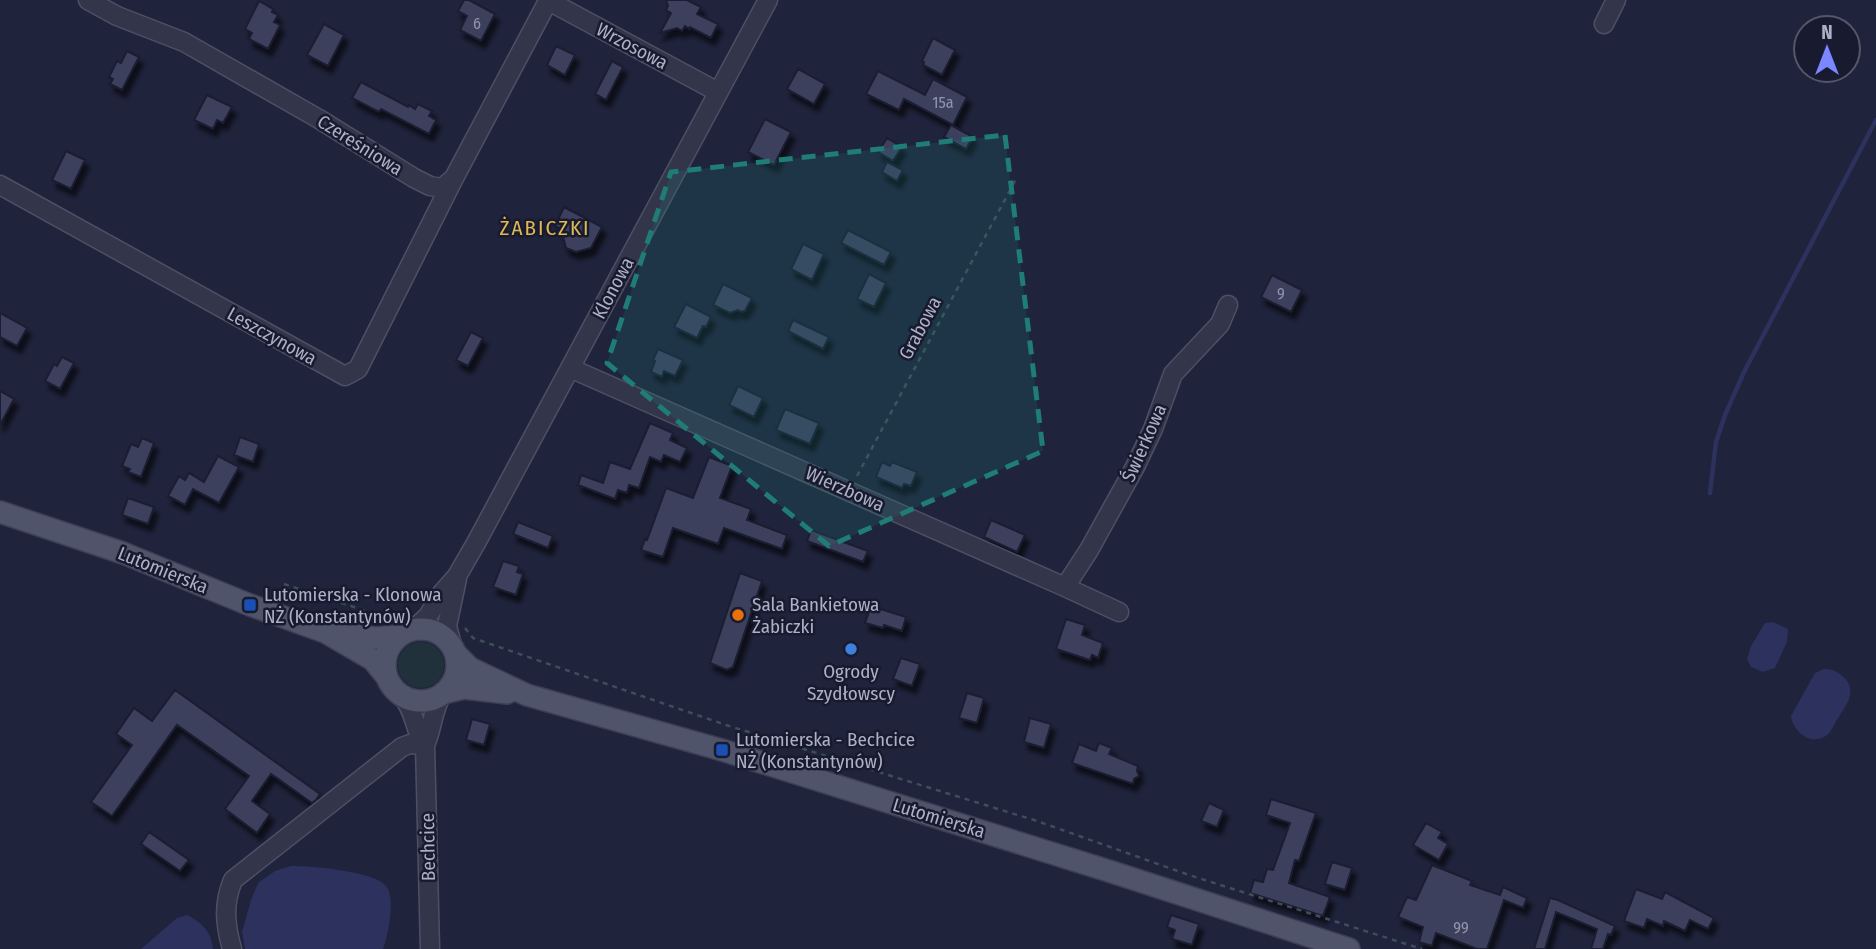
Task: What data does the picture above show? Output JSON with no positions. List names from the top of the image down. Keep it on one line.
{"streets":{"main road":["Lutomierska"],"street":["Wrzosowa","Czereśniowa","Klonowa","Leszczynowa","Świerkowa","Wierzbowa","Bechcice"],"path":["Grabowa"]},"crossings":[["Wrzosowa","Klonowa"],["Czereśniowa","Leszczynowa"],["Klonowa","Wierzbowa"],["Klonowa","Lutomierska"],["Klonowa","Bechcice"],["Grabowa","Wierzbowa"],["Świerkowa","Wierzbowa"],["Lutomierska","Bechcice"]],"districts":["ŻABICZKI"],"places":{"transit":["Lutomierska - Klonowa NŻ (Konstantynów)","Lutomierska - Bechcice NŻ (Konstantynów)"],"other":["Sala Bankietowa Żabiczki","Ogrody Szydłowscy"]},"house_numbers":["6","15a","9","99"],"north":"top"}
